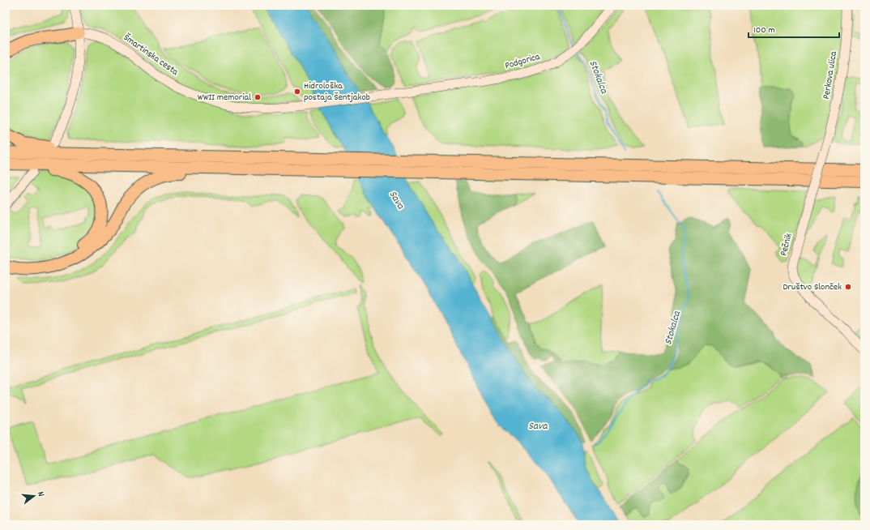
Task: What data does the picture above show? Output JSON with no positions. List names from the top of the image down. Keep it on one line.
{"streets":{"main road":["Šmartinska cesta","Podgorica","Perkova ulica","Pečnik"]},"crossings":[["Šmartinska cesta","Podgorica"],["Perkova ulica","Pečnik"]],"water":["Stokalca","Sava"],"places":["Hidrološka postaja Šentjakob","WWII memorial","Društvo Slonček"],"scale_bar":"100 m","north":"right"}
